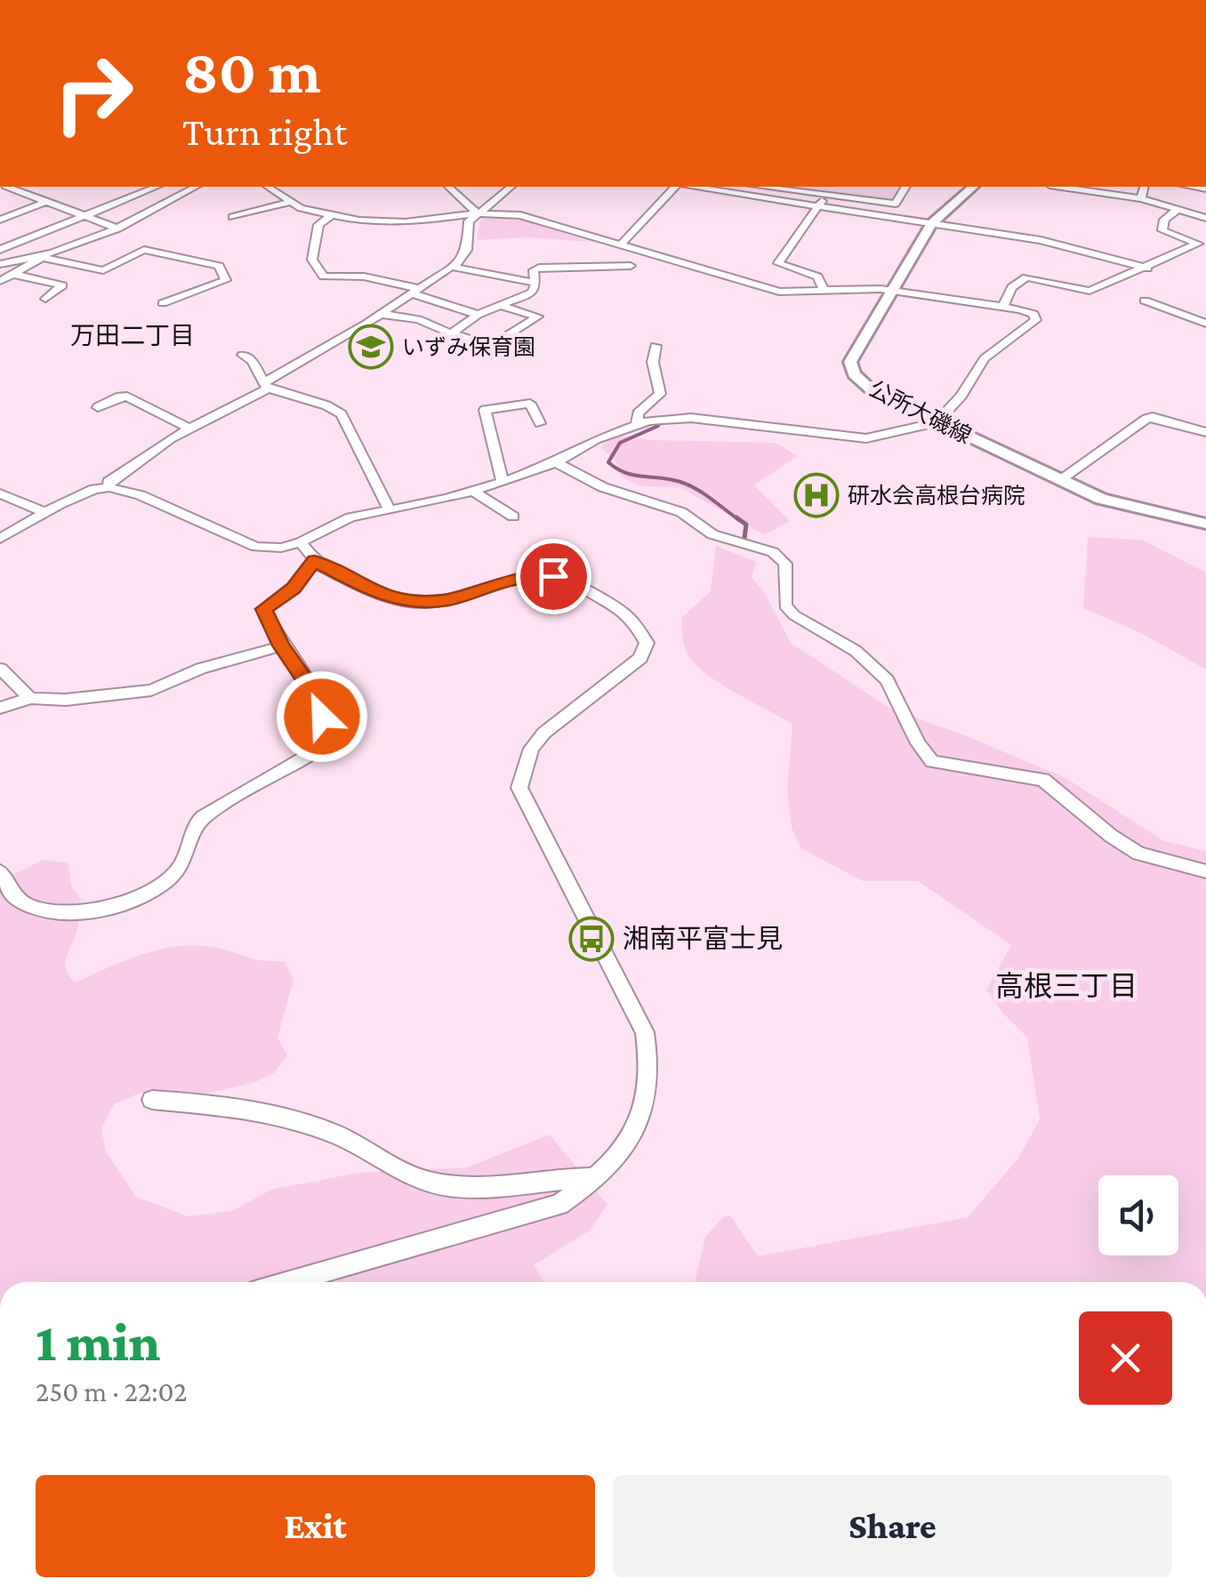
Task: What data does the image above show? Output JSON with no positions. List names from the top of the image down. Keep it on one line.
{"streets":{"main road":["公所大磯線"]},"districts":["万田二丁目","高根三丁目"],"places":{"school or university":["いずみ保育園"],"hospital":["研水会高根台病院"],"bus stop":["湘南平富士見"]},"page":{"turn":["80 m","Turn right"],"heading":["1 min","250 m · 22:02"],"buttons":["Exit","Share"]}}
